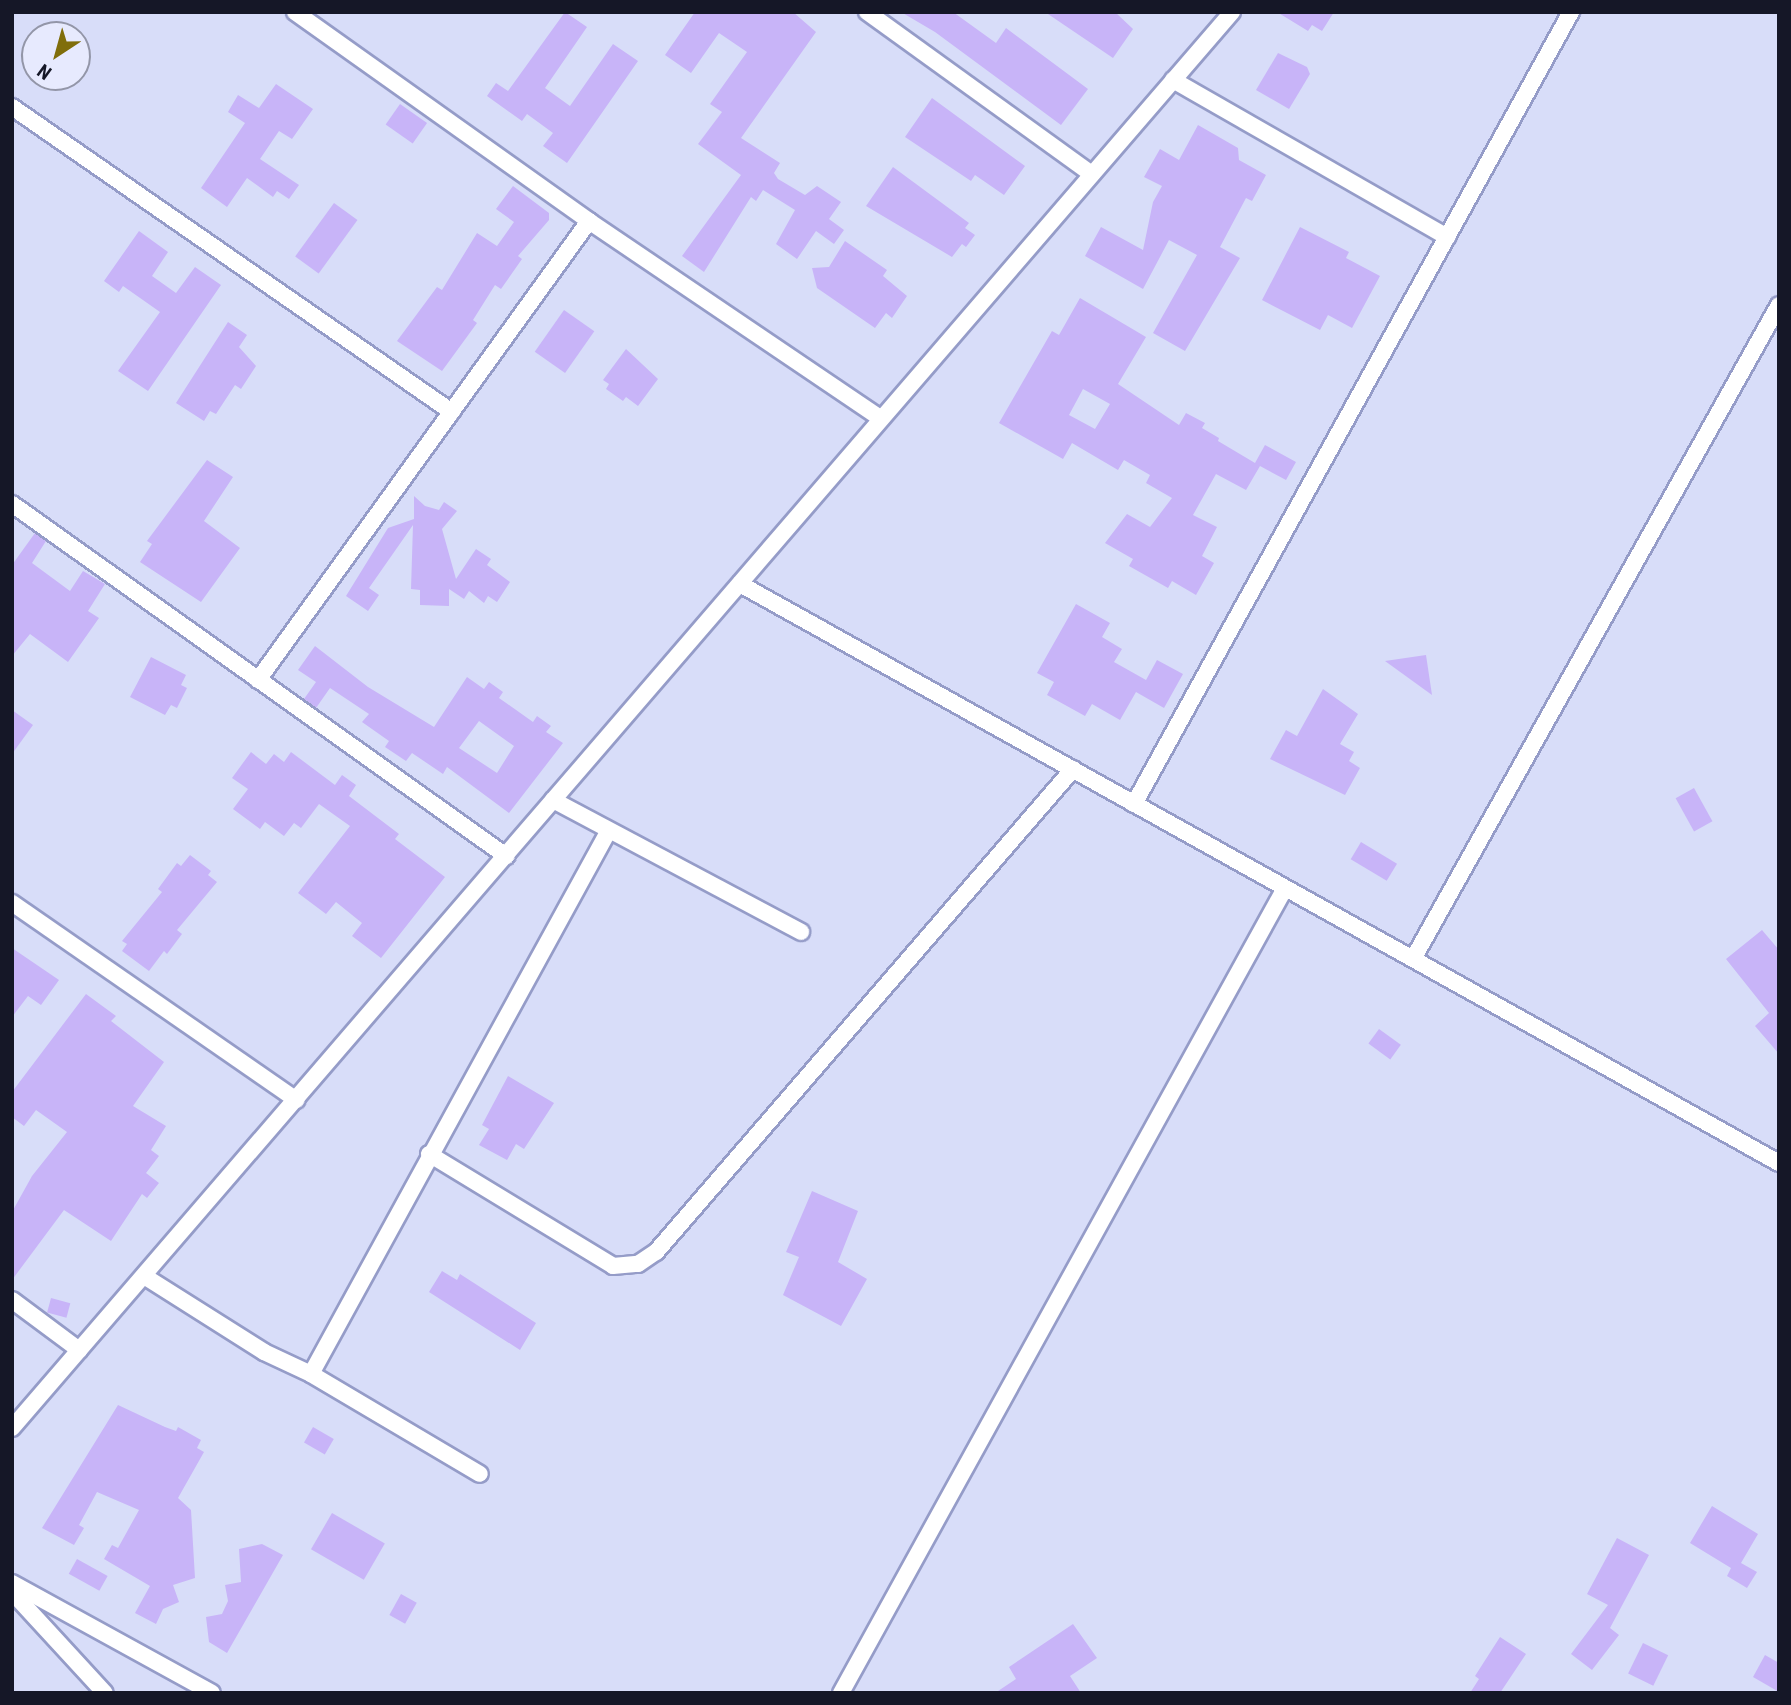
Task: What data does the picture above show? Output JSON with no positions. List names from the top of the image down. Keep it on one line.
{"north":"bottom left"}
